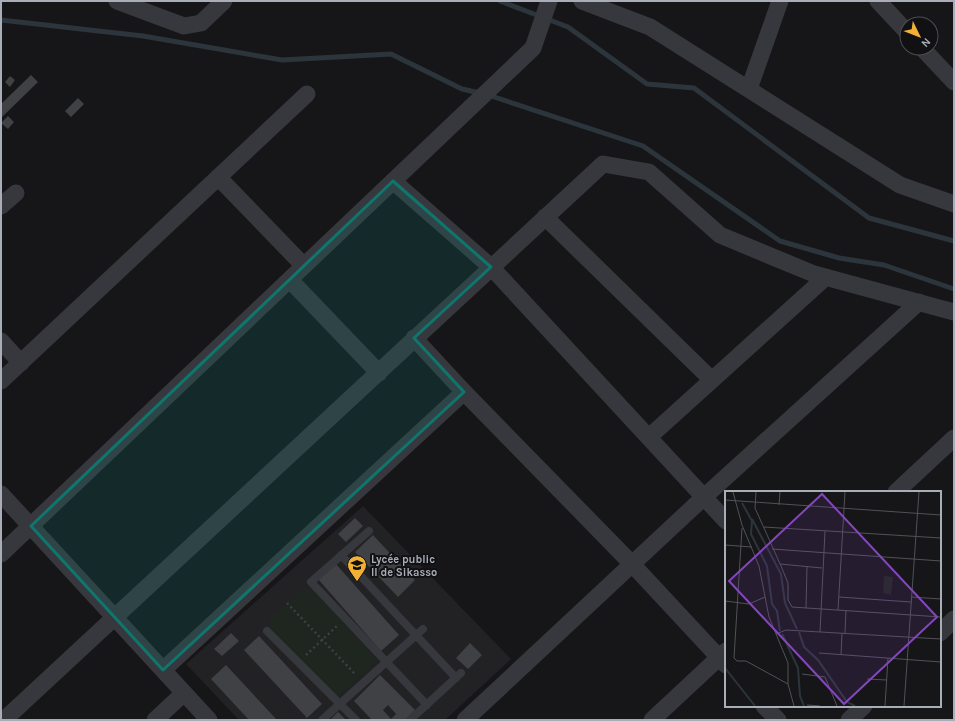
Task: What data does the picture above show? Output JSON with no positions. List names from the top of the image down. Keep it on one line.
{"places":{"school or university":["Lycée public II de Sikasso"]},"north":"bottom right"}
